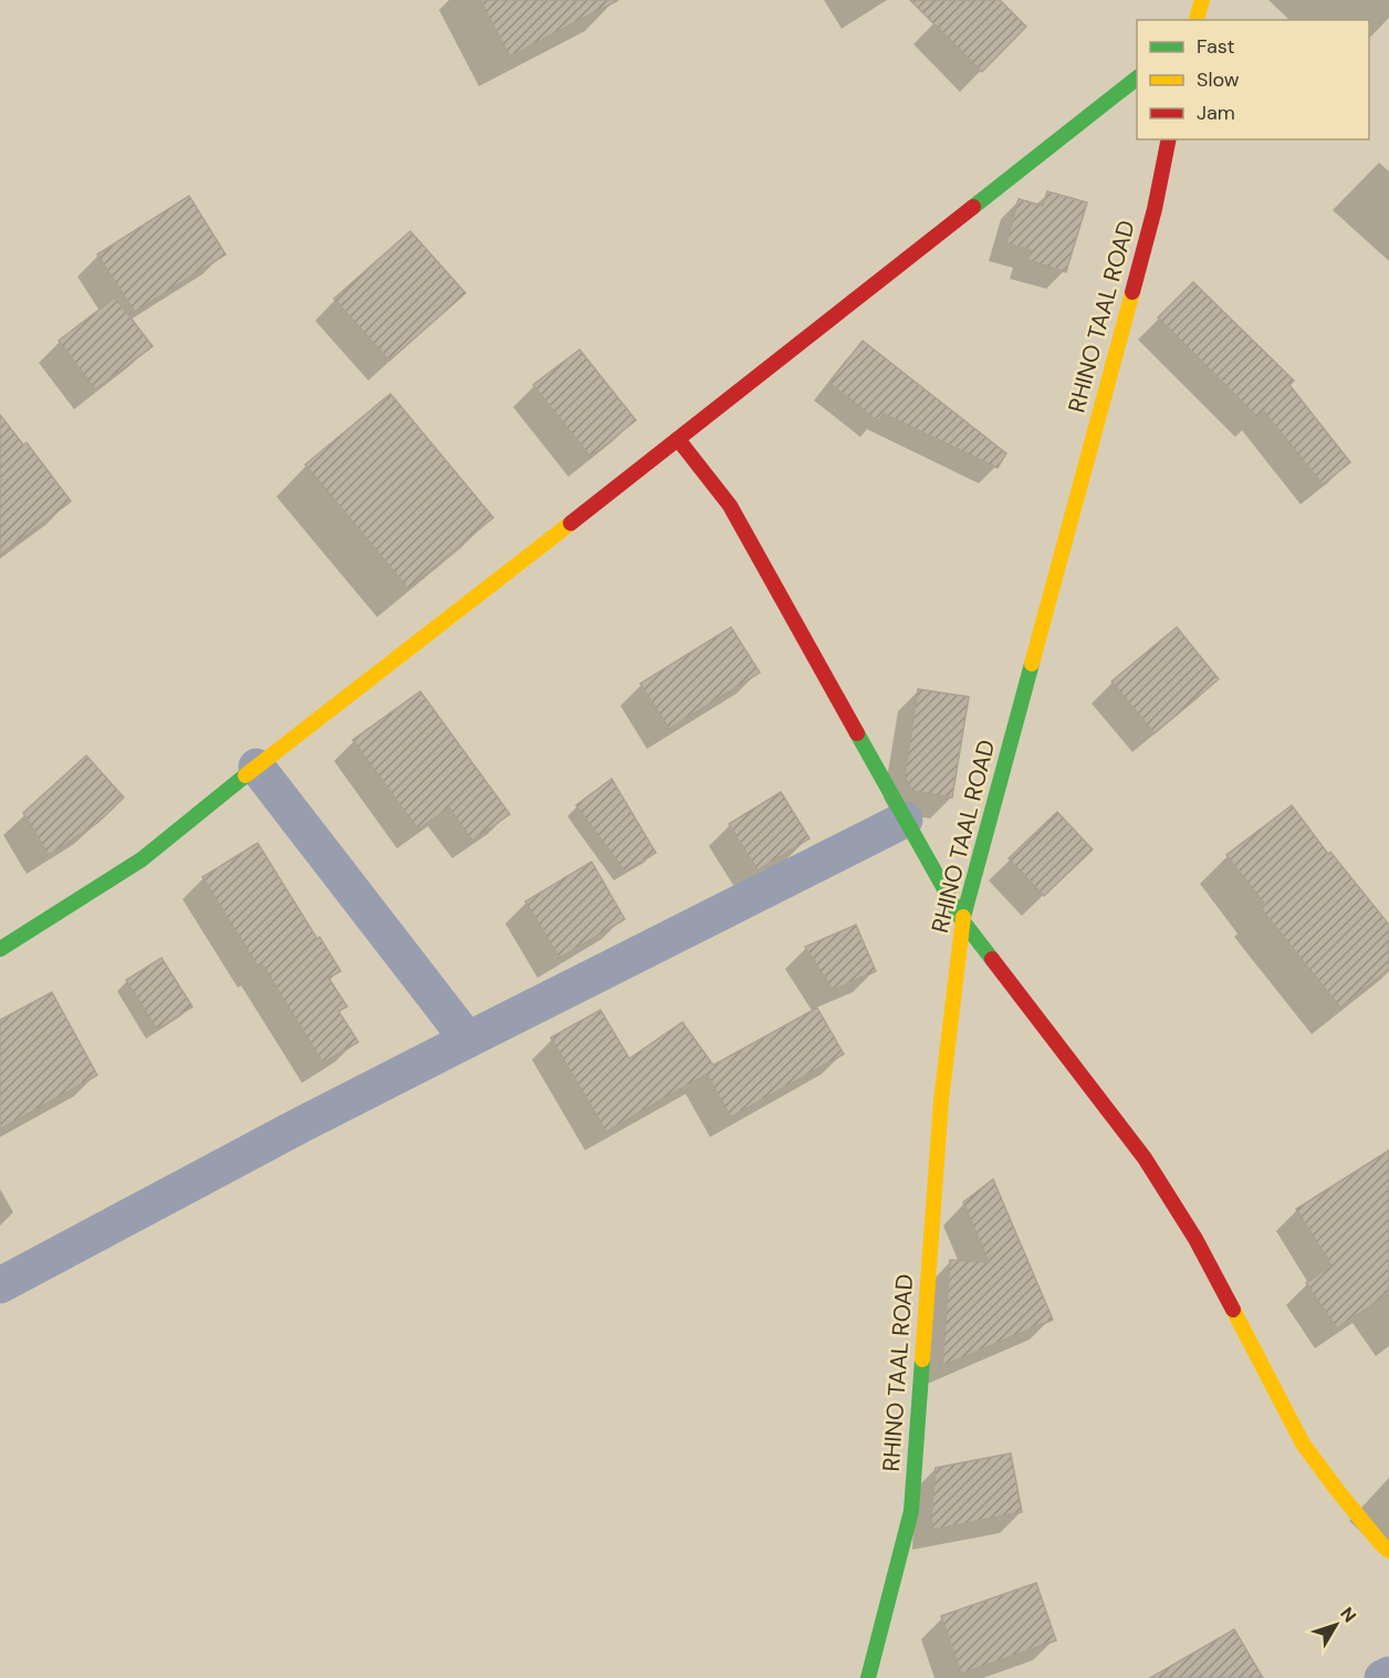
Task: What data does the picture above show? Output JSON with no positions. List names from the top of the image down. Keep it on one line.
{"streets":{"street":["RHINO TAAL ROAD"]},"legend":["Fast","Slow","Jam"],"north":"top right"}
